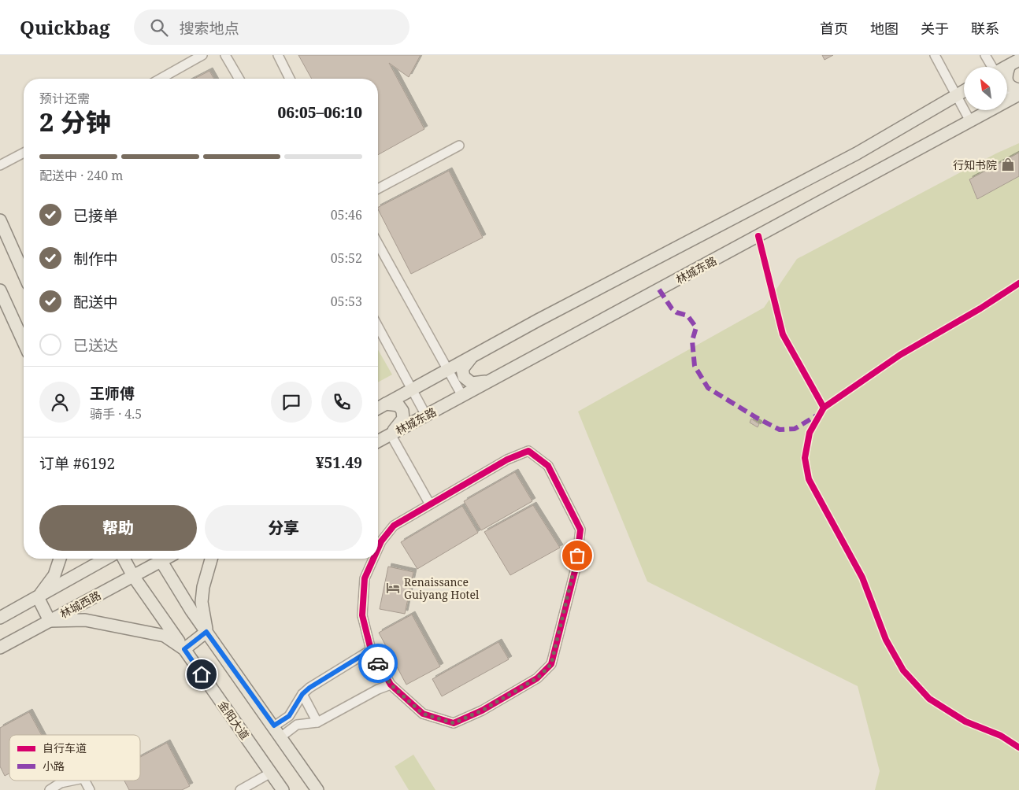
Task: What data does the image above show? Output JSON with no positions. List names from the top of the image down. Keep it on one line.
{"streets":{"main road":["林城东路","林城西路","金阳大道"]},"crossings":[["林城西路","金阳大道"]],"places":{"shop":["行知书院"],"hotel":["Renaissance Guiyang Hotel"]},"legend":["自行车道","小路"],"north":"top left","page":{"header":"Quickbag","search":"搜索地点","nav":["首页","地图","关于","联系"],"heading":["2 分钟","预计还需","06:05–06:10"],"panel":["王师傅","骑手 · 4.5","订单 #6192","¥51.49"],"bar":"配送中 · 240 m","list":[["已接单","05:46"],["制作中","05:52"],["配送中","05:53"],"已送达"],"buttons":["帮助","分享"]}}
